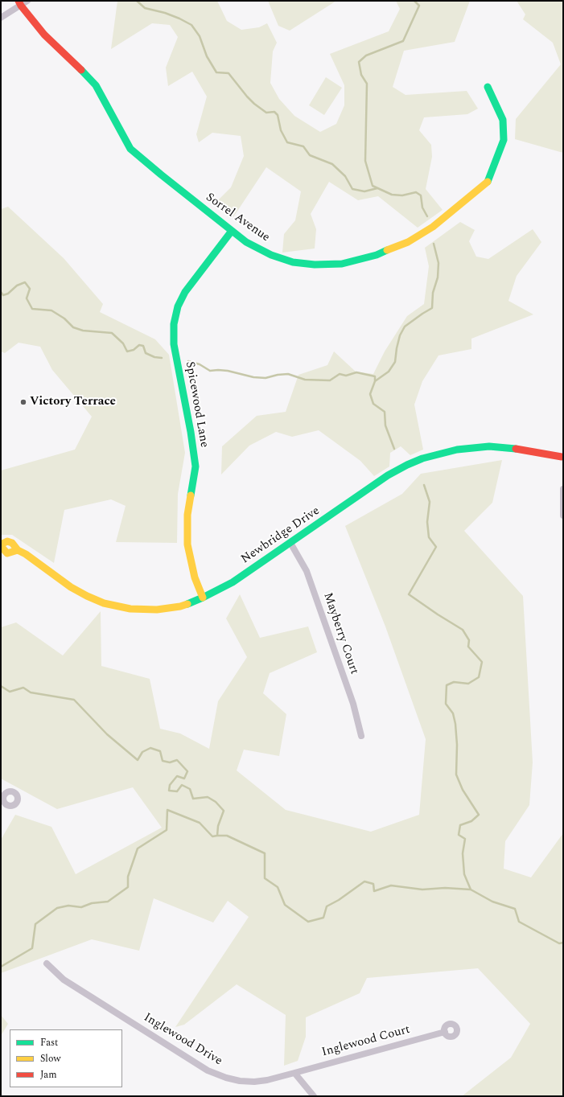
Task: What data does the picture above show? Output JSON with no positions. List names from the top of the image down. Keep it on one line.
{"streets":{"street":["Sorrel Avenue","Spicewood Lane","Newbridge Drive","Mayberry Court","Inglewood Drive","Inglewood Court"]},"crossings":[["Sorrel Avenue","Spicewood Lane"],["Spicewood Lane","Newbridge Drive"],["Newbridge Drive","Mayberry Court"],["Inglewood Drive","Inglewood Court"]],"places":["Victory Terrace"],"legend":["Fast","Slow","Jam"]}
